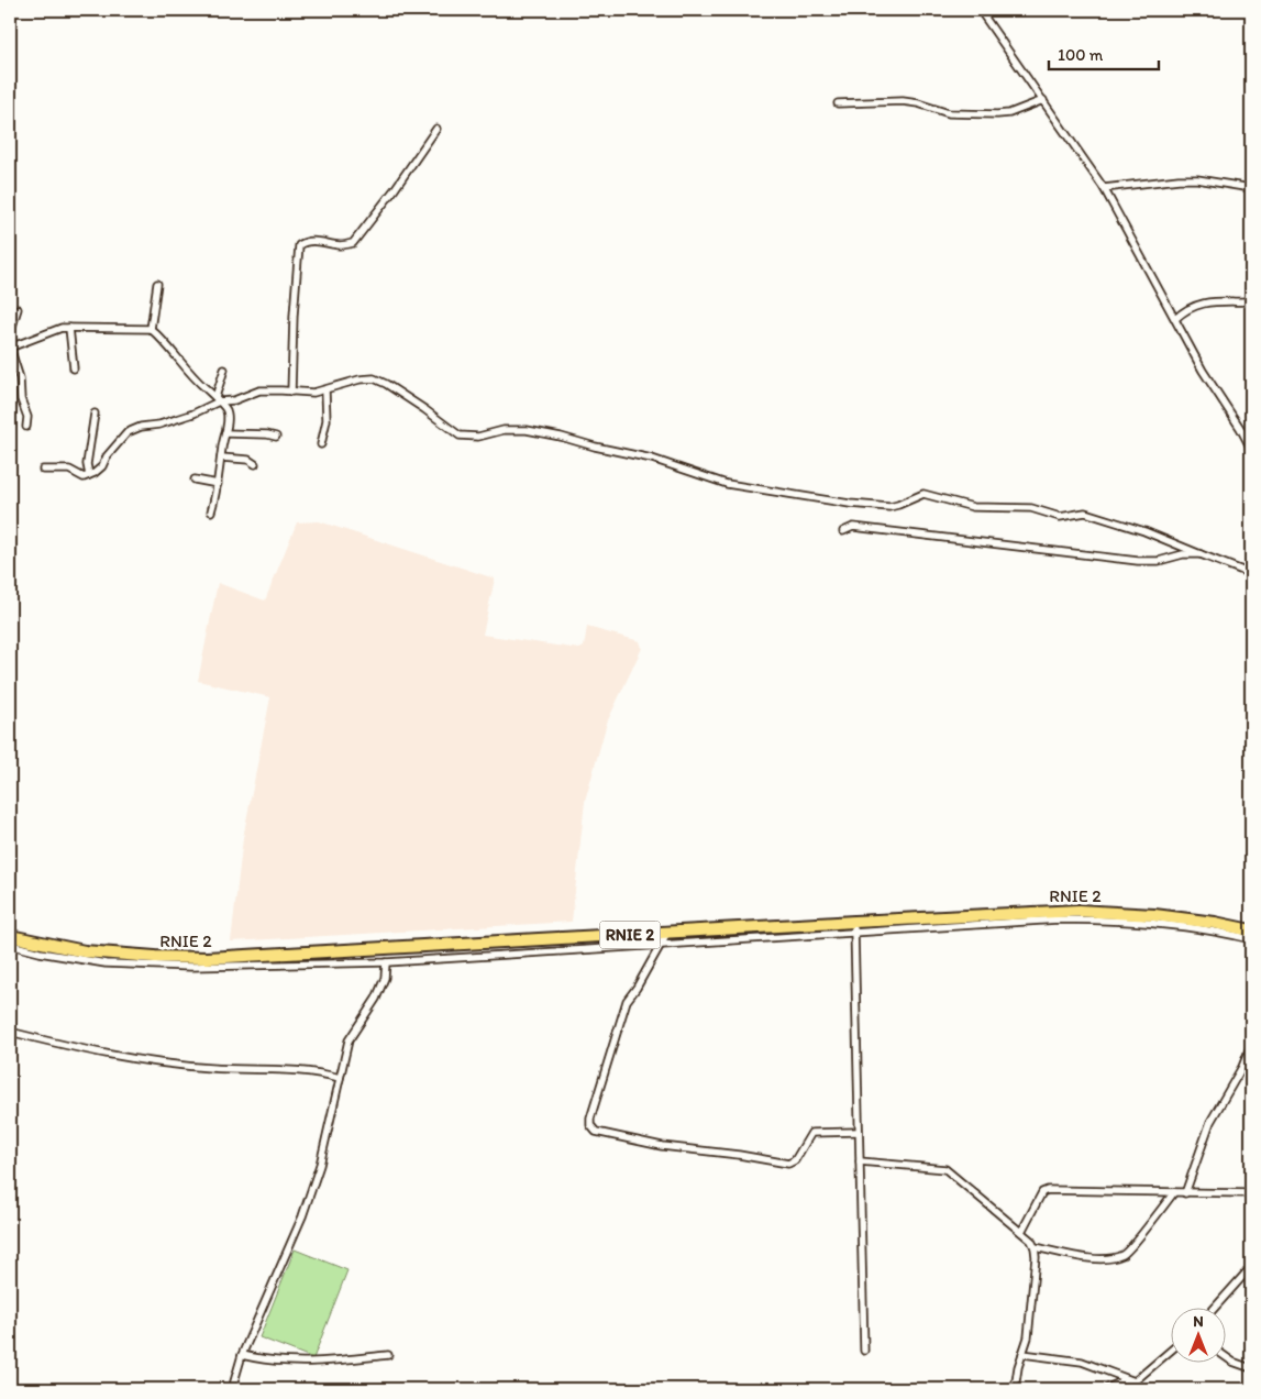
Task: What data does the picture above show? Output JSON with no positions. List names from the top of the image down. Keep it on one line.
{"streets":{"highway":["RNIE 2"]},"scale_bar":"100 m","north":"top"}
